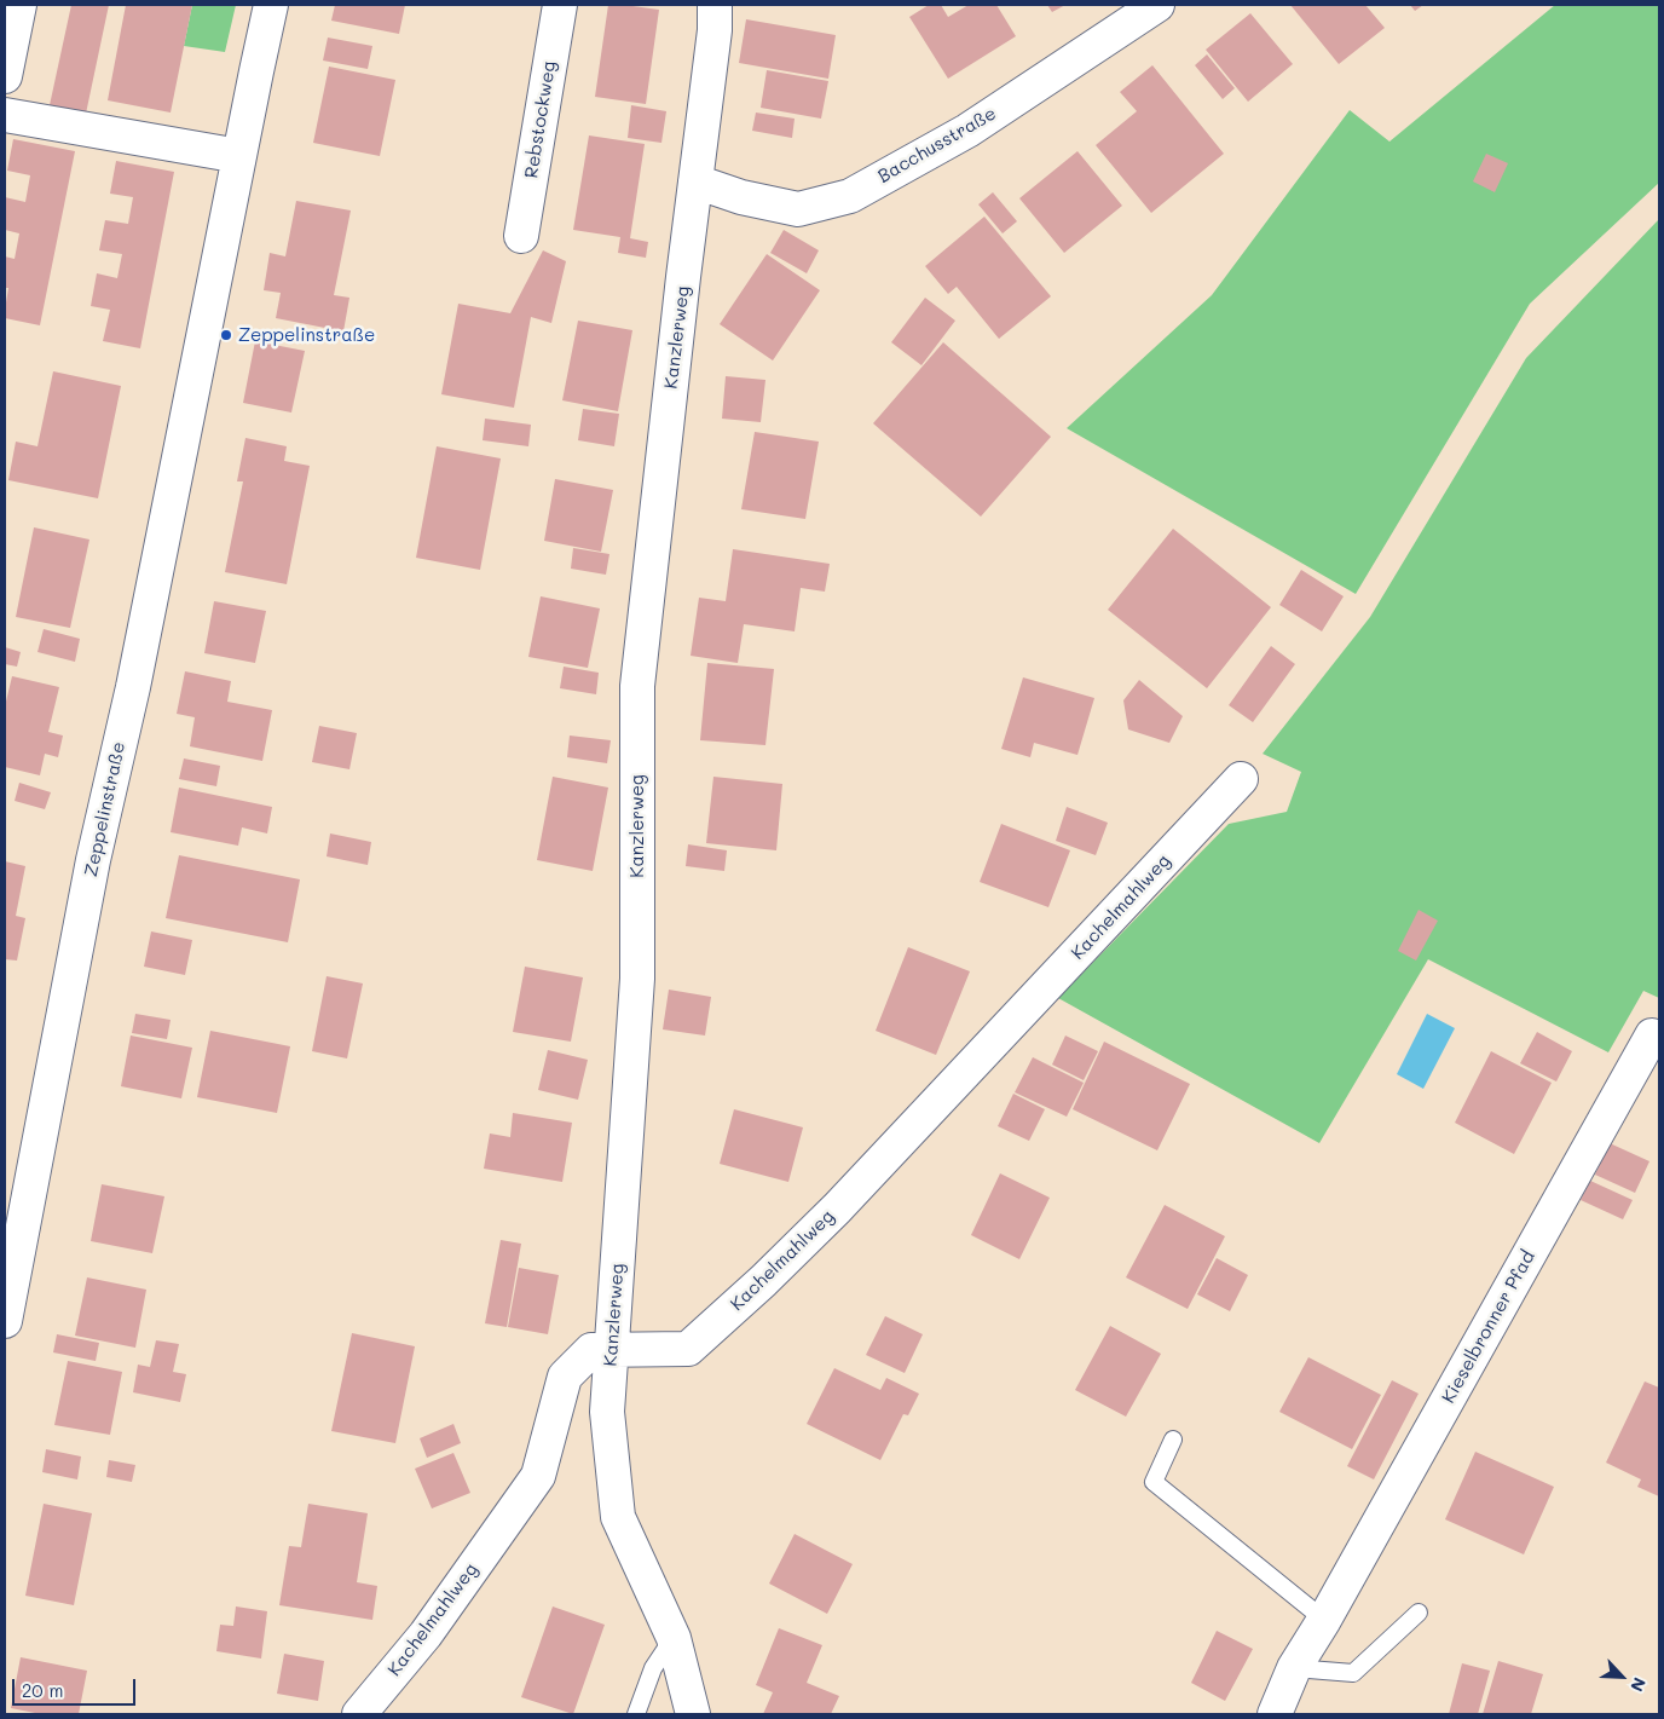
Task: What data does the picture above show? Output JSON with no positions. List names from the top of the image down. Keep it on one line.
{"streets":{"street":["Rebstockweg","Bacchusstraße","Kanzlerweg","Zeppelinstraße","Kachelmahlweg","Kieselbronner Pfad"]},"crossings":[["Bacchusstraße","Kanzlerweg"],["Kanzlerweg","Kachelmahlweg"]],"places":["Zeppelinstraße"],"scale_bar":"20 m","north":"bottom right"}
